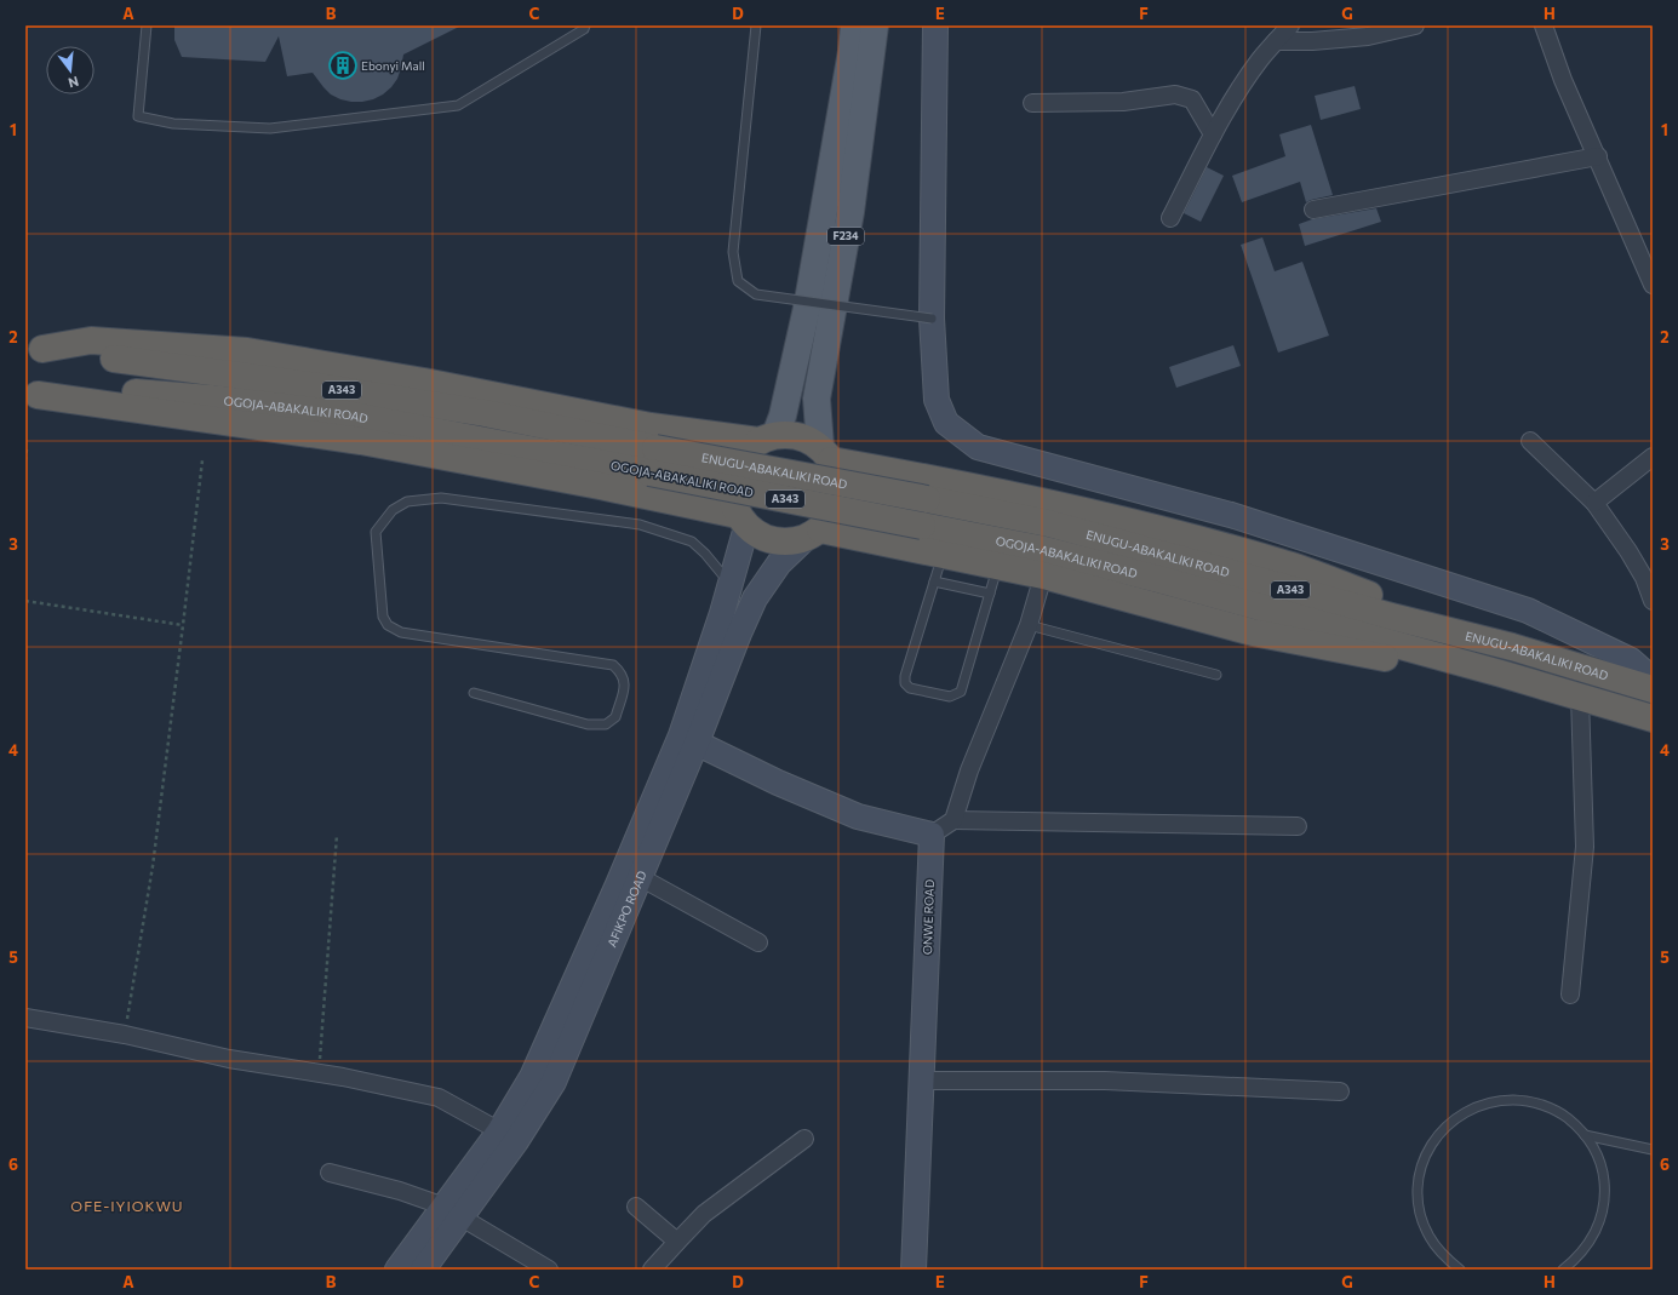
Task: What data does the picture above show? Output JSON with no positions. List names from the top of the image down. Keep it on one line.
{"streets":{"highway":["A343","OGOJA-ABAKALIKI ROAD","ENUGU-ABAKALIKI ROAD"],"main road":["F234","AFIKPO ROAD","ONWE ROAD"]},"crossings":[["F234","AFIKPO ROAD"],["A343","OGOJA-ABAKALIKI ROAD"],["OGOJA-ABAKALIKI ROAD","ENUGU-ABAKALIKI ROAD"]],"districts":["OFE-IYIOKWU"],"places":{"building":["Ebonyi Mall"]},"north":"bottom","grid":{"columns":["A","B","C","D","E","F","G","H"],"rows":["1","2","3","4","5","6"]}}
